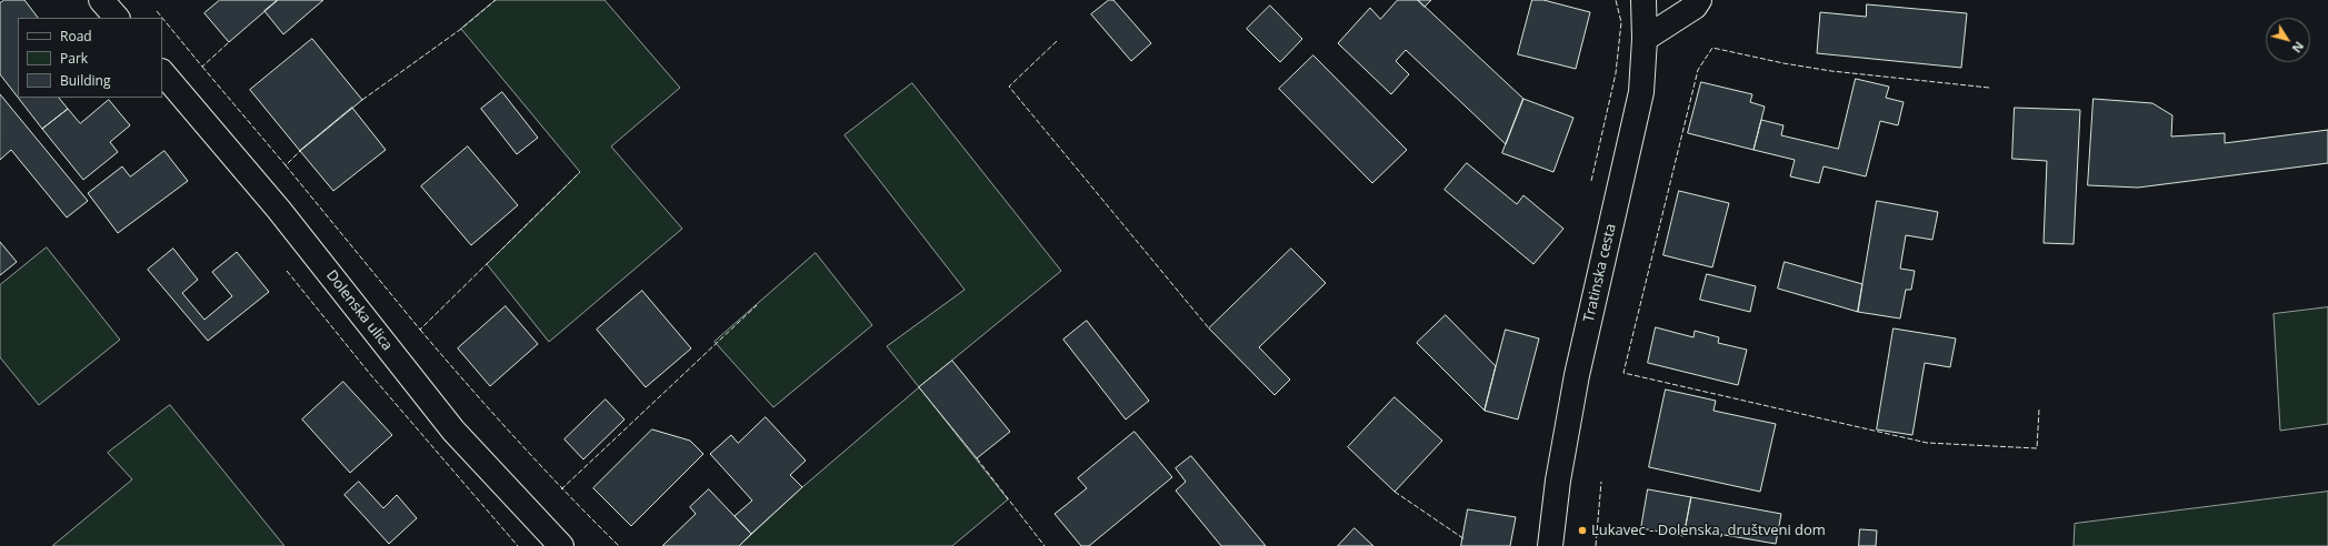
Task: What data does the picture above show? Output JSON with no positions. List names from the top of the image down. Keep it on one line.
{"streets":{"street":["Tratinska cesta","Dolenska ulica"]},"places":["Lukavec - Dolenska, društveni dom"],"legend":["Road","Park","Building"],"north":"bottom right"}
